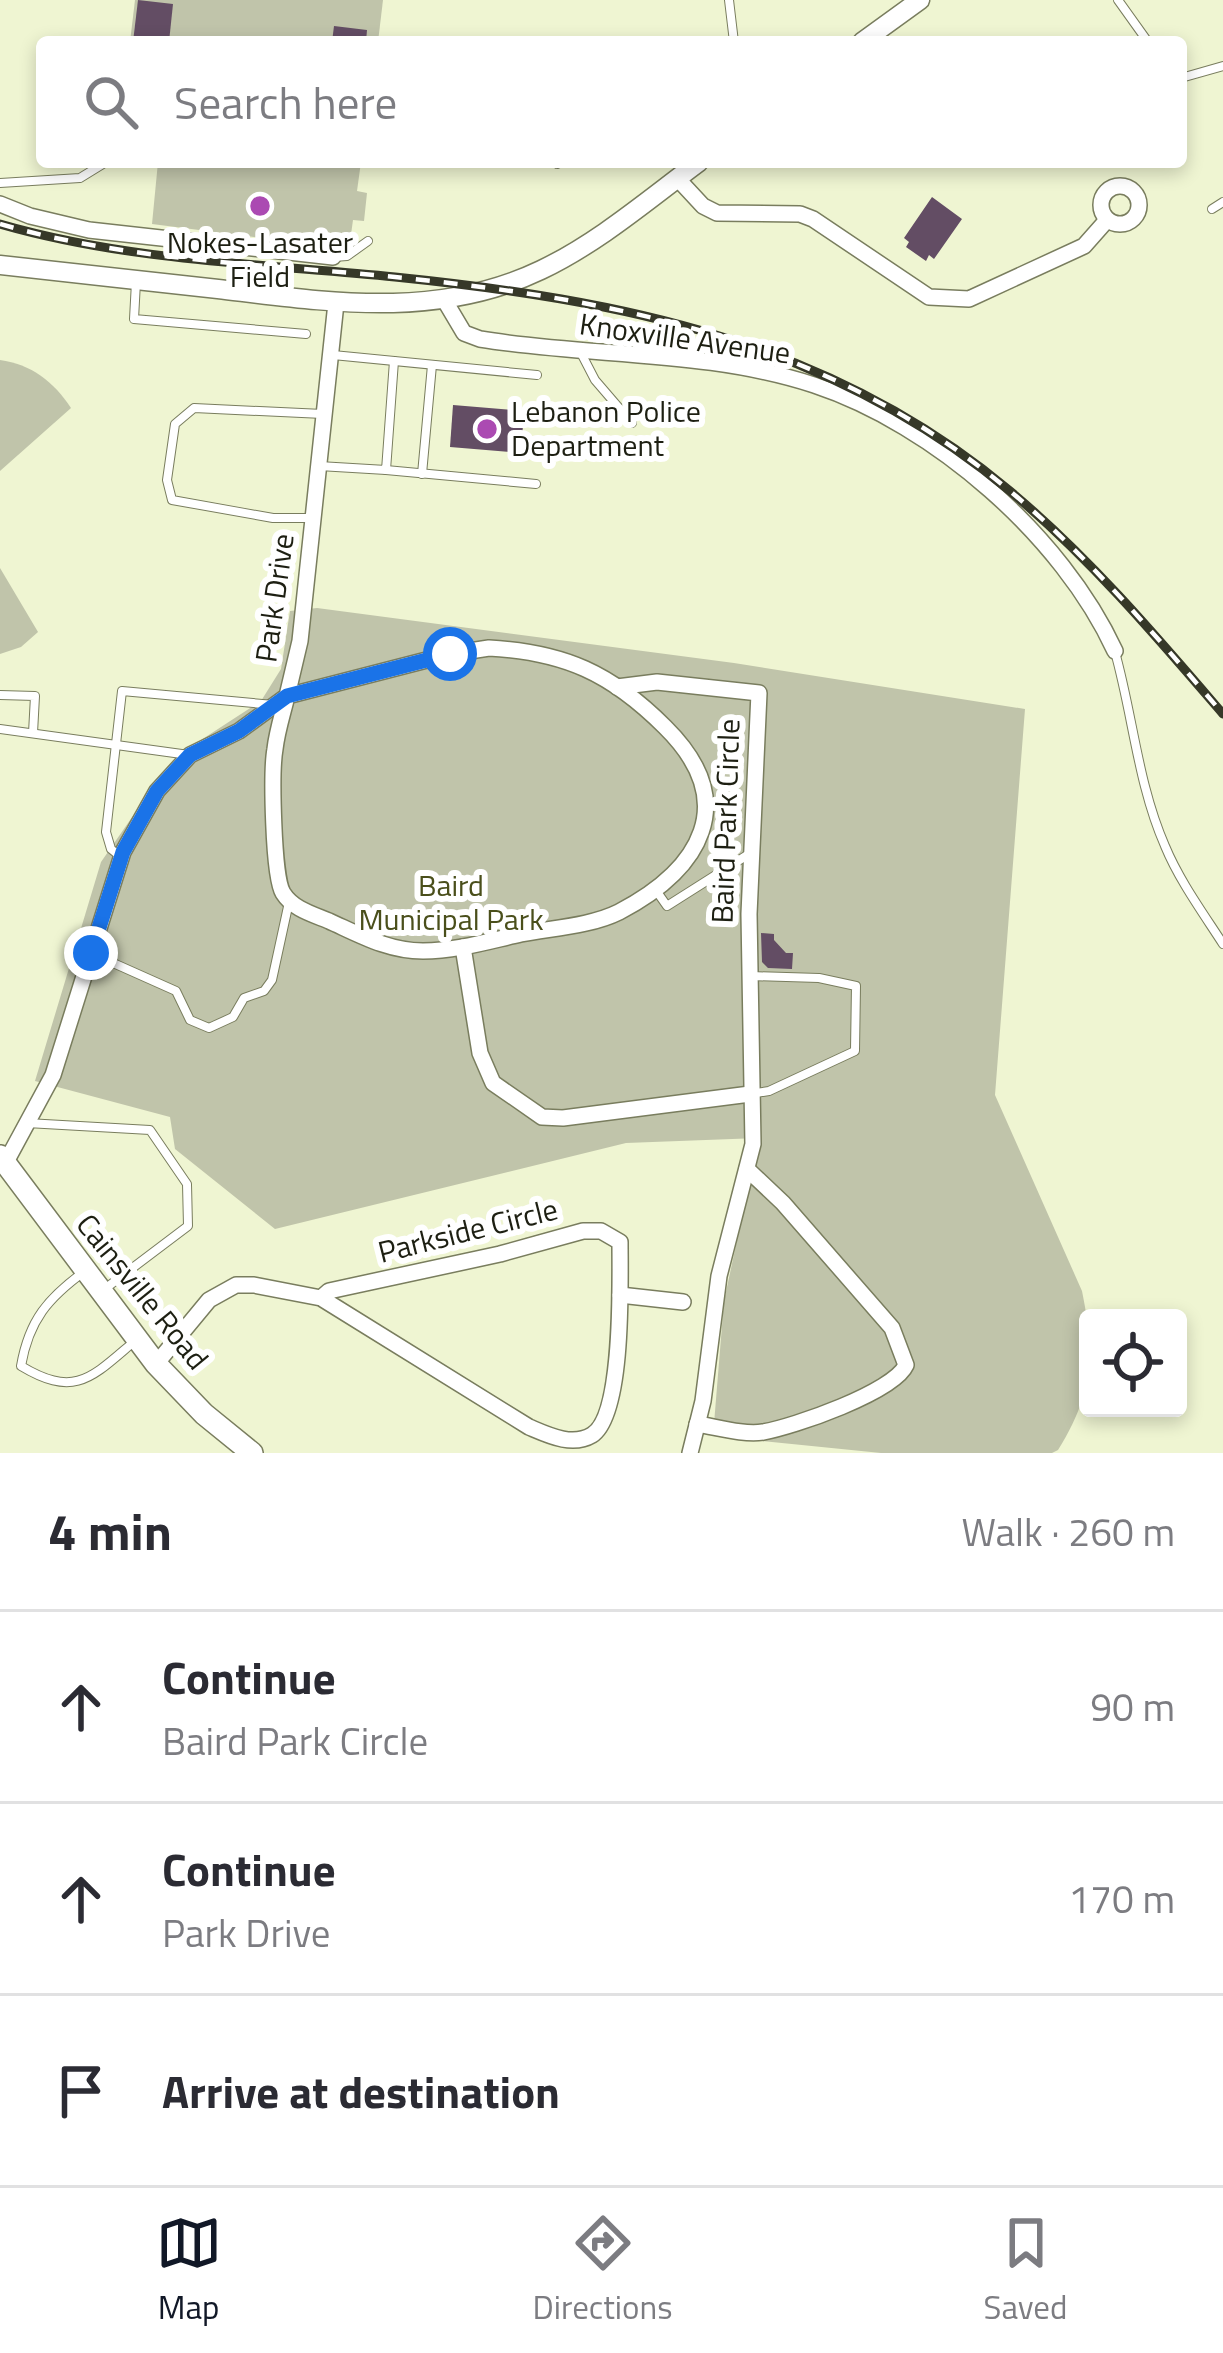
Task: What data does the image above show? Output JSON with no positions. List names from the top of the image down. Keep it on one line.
{"streets":{"main road":["Cainsville Road"],"street":["Knoxville Avenue","Park Drive","Baird Park Circle","Parkside Circle"]},"crossings":[["Park Drive","Baird Park Circle"],["Park Drive","Cainsville Road"],["Parkside Circle","Cainsville Road"]],"parks":["Baird Municipal Park"],"places":["Nokes-Lasater Field","Lebanon Police Department"],"page":{"search":"Search here","heading":["4 min","Walk · 260 m"],"list":[["Continue","Baird Park Circle","90 m"],["Continue","Park Drive","170 m"],"Arrive at destination"],"nav":["Map","Directions","Saved"]}}
